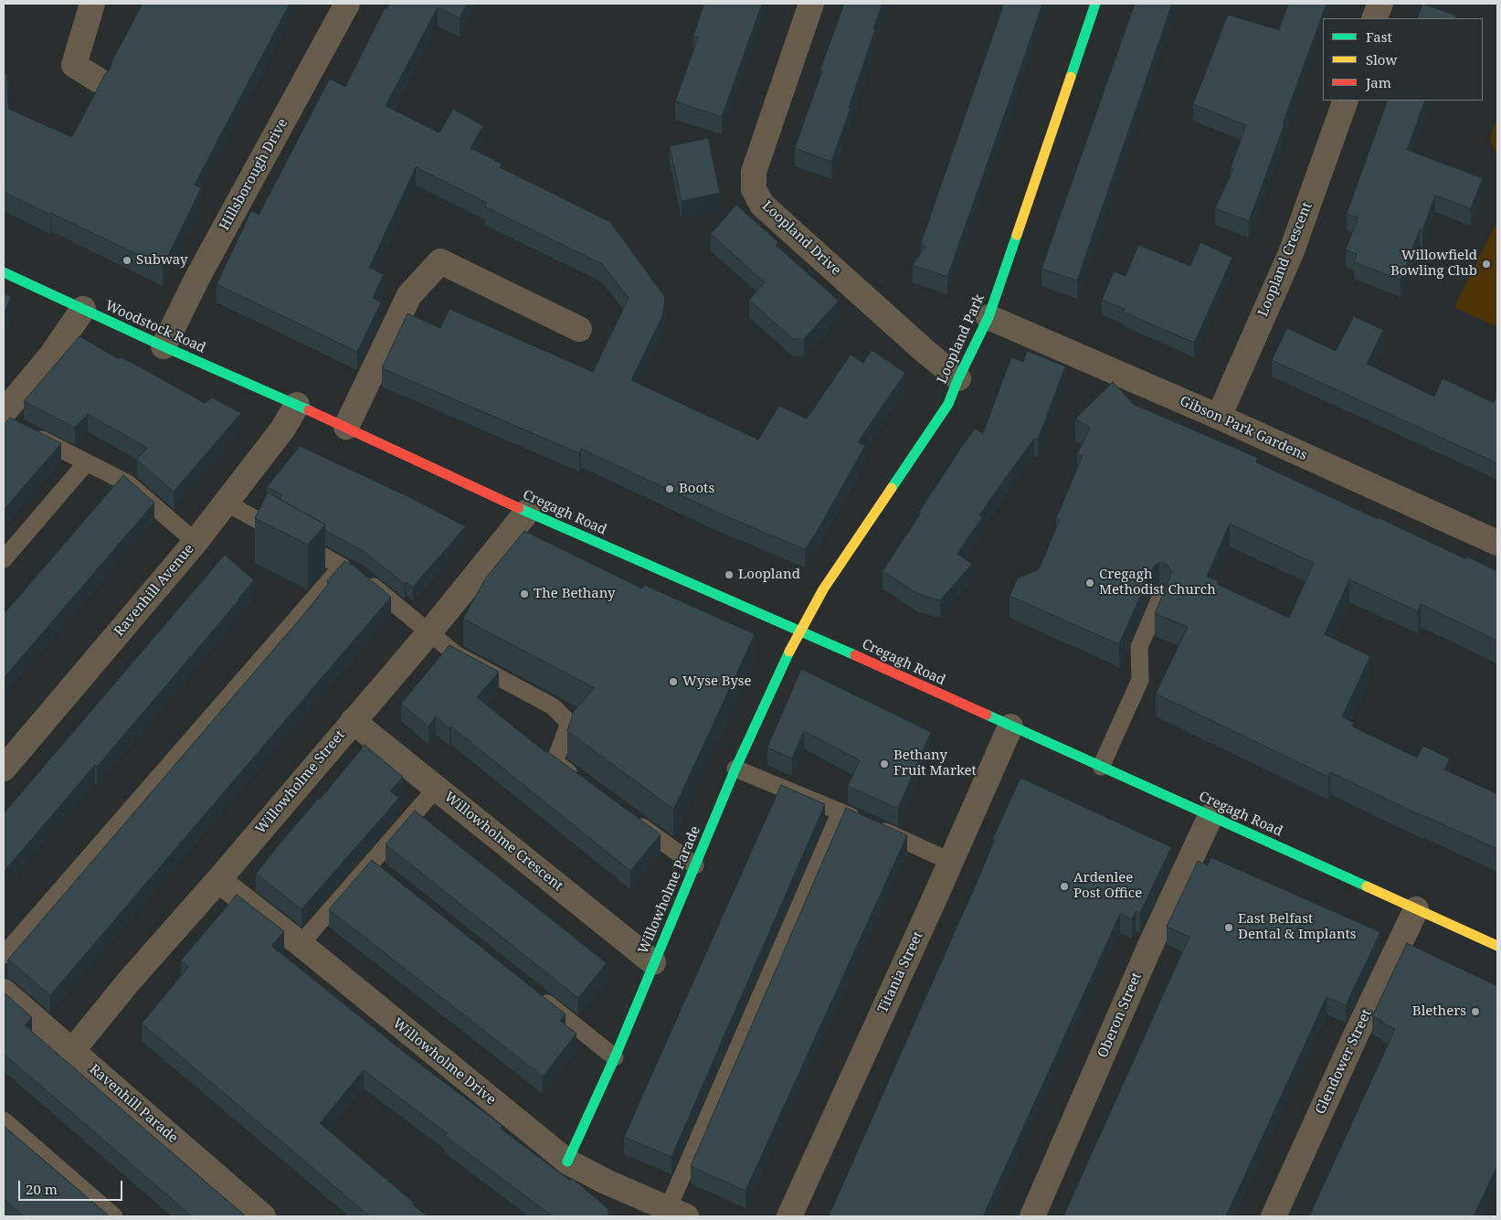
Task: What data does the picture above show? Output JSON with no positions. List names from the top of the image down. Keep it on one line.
{"streets":{"street":["Hillsborough Drive","Loopland Drive","Loopland Crescent","Woodstock Road","Loopland Park","Gibson Park Gardens","Cregagh Road","Ravenhill Avenue","Willowholme Street","Willowholme Crescent","Willowholme Parade","Titania Street","Oberon Street","Willowholme Drive","Glendower Street","Ravenhill Parade"]},"crossings":[["Hillsborough Drive","Woodstock Road"],["Loopland Drive","Loopland Park"],["Loopland Crescent","Gibson Park Gardens"],["Woodstock Road","Cregagh Road"],["Woodstock Road","Ravenhill Avenue"],["Loopland Park","Gibson Park Gardens"],["Loopland Park","Cregagh Road"],["Loopland Park","Willowholme Parade"],["Cregagh Road","Ravenhill Avenue"],["Cregagh Road","Willowholme Street"],["Cregagh Road","Willowholme Parade"],["Cregagh Road","Titania Street"],["Cregagh Road","Oberon Street"],["Cregagh Road","Glendower Street"],["Willowholme Street","Willowholme Crescent"],["Willowholme Street","Willowholme Drive"],["Willowholme Street","Ravenhill Parade"],["Willowholme Crescent","Willowholme Parade"],["Willowholme Parade","Willowholme Drive"]],"places":["Subway","Willowfield Bowling Club","Boots","Loopland","Cregagh Methodist Church","The Bethany","Wyse Byse","Bethany Fruit Market","Ardenlee Post Office","East Belfast Dental & Implants","Blethers"],"legend":["Fast","Slow","Jam"],"scale_bar":"20 m"}
